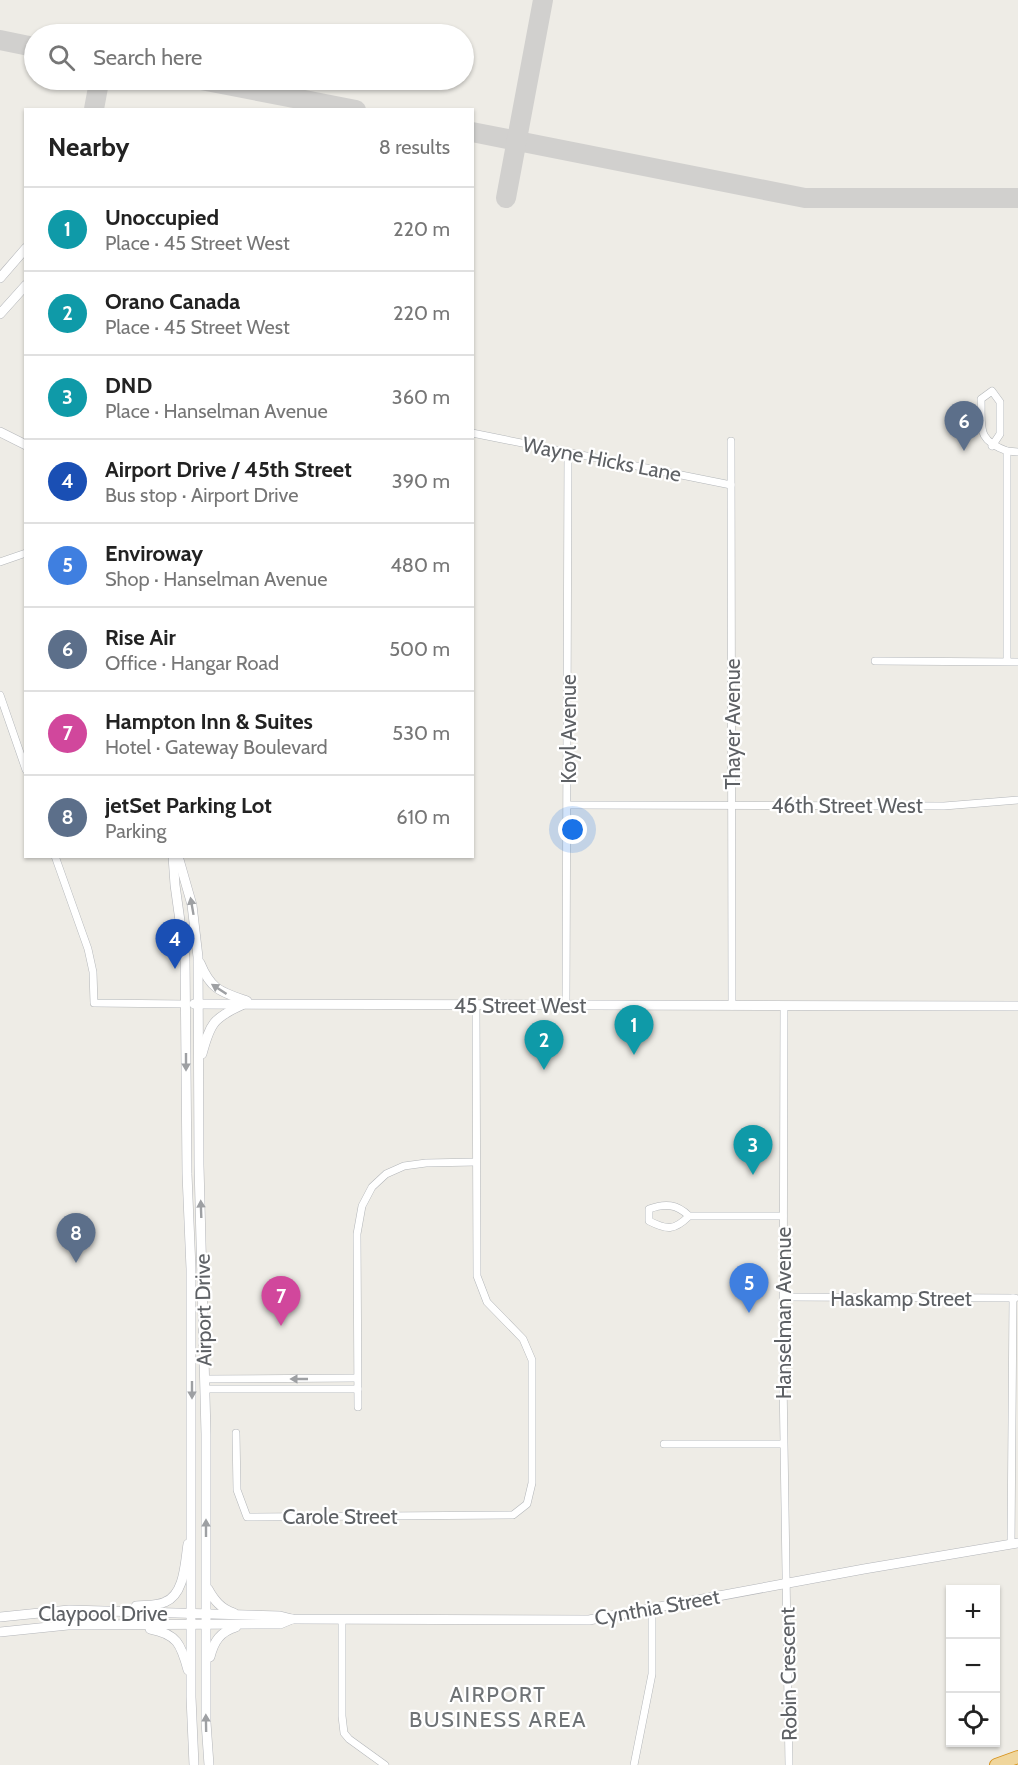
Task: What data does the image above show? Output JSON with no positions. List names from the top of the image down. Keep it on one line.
{"streets":{"main road":["45 Street West","Airport Drive","Cynthia Street","Claypool Drive"],"street":["Wayne Hicks Lane","Thayer Avenue","Koyl Avenue","46th Street West","Haskamp Street","Hanselman Avenue","Carole Street","Robin Crescent"]},"crossings":[["Wayne Hicks Lane","Thayer Avenue"],["Wayne Hicks Lane","Koyl Avenue"],["Thayer Avenue","46th Street West"],["Thayer Avenue","45 Street West"],["Koyl Avenue","46th Street West"],["Koyl Avenue","45 Street West"],["45 Street West","Airport Drive"],["45 Street West","Hanselman Avenue"],["45 Street West","Carole Street"],["Haskamp Street","Hanselman Avenue"],["Airport Drive","Cynthia Street"],["Airport Drive","Claypool Drive"],["Hanselman Avenue","Cynthia Street"],["Hanselman Avenue","Robin Crescent"],["Cynthia Street","Claypool Drive"],["Cynthia Street","Robin Crescent"]],"districts":["AIRPORT BUSINESS AREA"],"page":{"search":"Search here","heading":["Nearby","8 results"],"list":[{"mark":"1","name":"Unoccupied","note":"Place · 45 Street West","value":"220 m"},{"mark":"2","name":"Orano Canada","note":"Place · 45 Street West","value":"220 m"},{"mark":"3","name":"DND","note":"Place · Hanselman Avenue","value":"360 m"},{"mark":"4","name":"Airport Drive / 45th Street","note":"Bus stop · Airport Drive","value":"390 m"},{"mark":"5","name":"Enviroway","note":"Shop · Hanselman Avenue","value":"480 m"},{"mark":"6","name":"Rise Air","note":"Office · Hangar Road","value":"500 m"},{"mark":"7","name":"Hampton Inn & Suites","note":"Hotel · Gateway Boulevard","value":"530 m"},{"mark":"8","name":"jetSet Parking Lot","note":"Parking","value":"610 m"}],"pins":["6","4","1","2","3","8","5","7"],"map_buttons":["+","−"]}}
